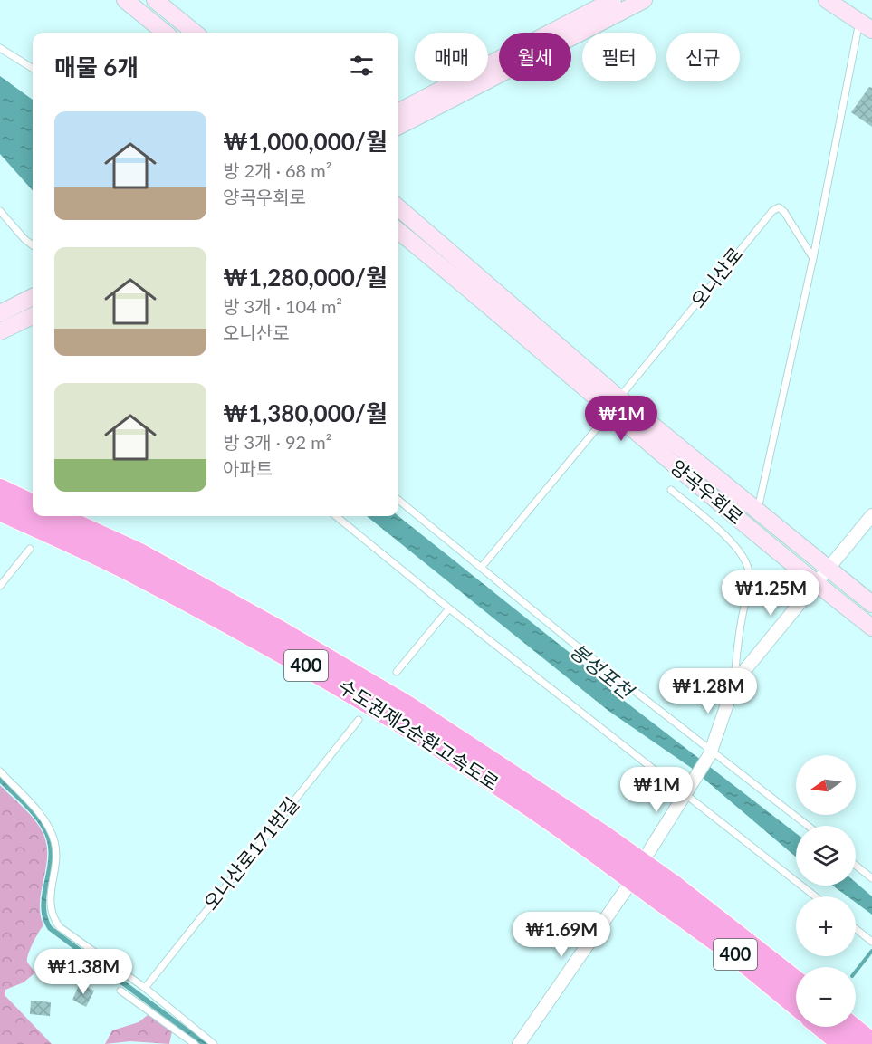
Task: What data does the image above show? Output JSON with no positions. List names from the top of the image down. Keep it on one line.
{"streets":{"highway":["400","수도권제2순환고속도로"],"main road":["양곡우회로"],"lane":["오니산로","오니산로171번길"]},"crossings":[["오니산로","양곡우회로"]],"water":["봉성포천"],"north":"left","page":{"chip":["매매","월세","필터","신규"],"heading":"매물 6개","list":[{"name":"₩1,000,000/월","note":"방 2개 · 68 m² · 양곡우회로"},{"name":"₩1,280,000/월","note":"방 3개 · 104 m² · 오니산로"},{"name":"₩1,380,000/월","note":"방 3개 · 92 m² · 아파트"}],"price":["₩1M","₩1.25M","₩1.28M","₩1M","₩1.69M","₩1.38M"],"map_buttons":["+","−"]}}
